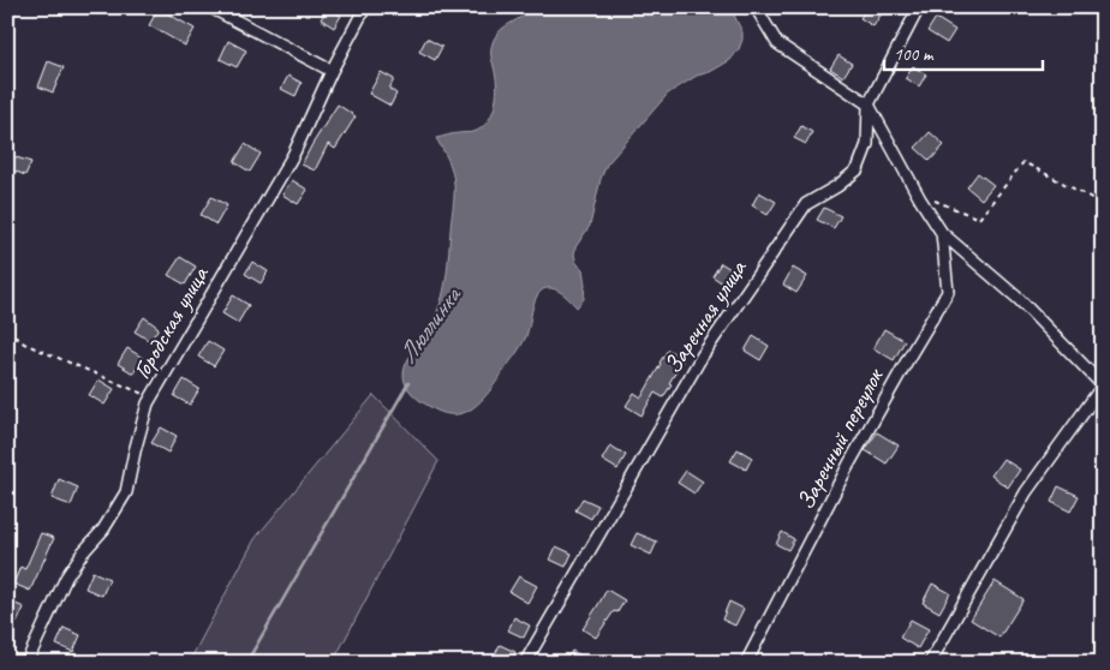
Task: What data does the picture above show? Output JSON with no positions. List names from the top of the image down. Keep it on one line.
{"streets":{"street":["Заречная улица","Городская улица","Заречный переулок"]},"water":["Люллинка"],"scale_bar":"100 m"}
